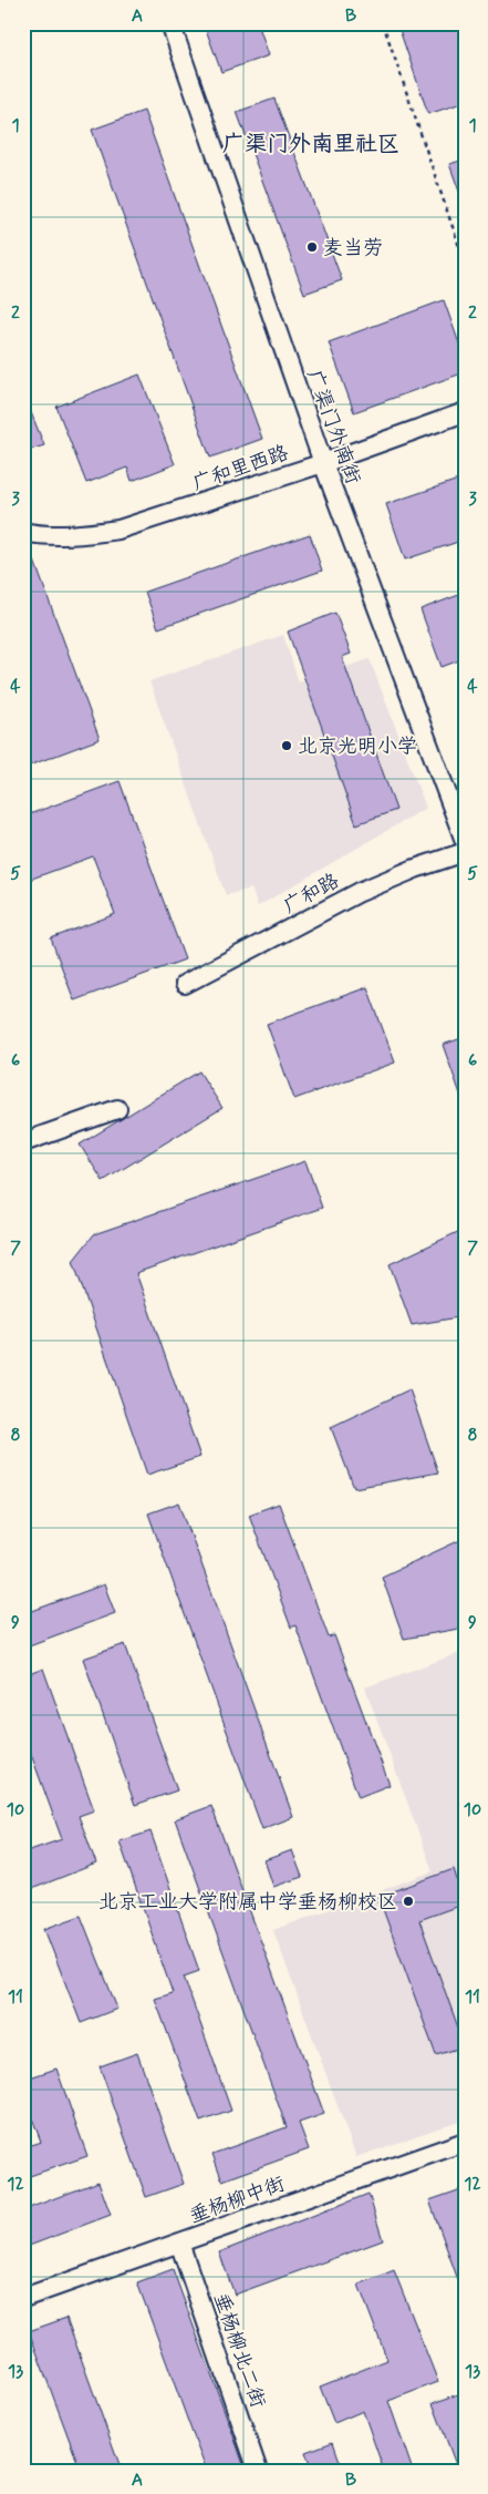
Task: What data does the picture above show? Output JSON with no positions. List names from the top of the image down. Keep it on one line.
{"streets":{"street":["广渠门外南街","广和里西路","广和路","垂杨柳中街","垂杨柳北二街"]},"crossings":[["广渠门外南街","广和里西路"],["垂杨柳中街","垂杨柳北二街"]],"districts":["广渠门外南里社区"],"places":["麦当劳","北京光明小学","北京工业大学附属中学垂杨柳校区"],"grid":{"columns":["A","B"],"rows":["1","2","3","4","5","6","7","8","9","10","11","12","13"]}}
